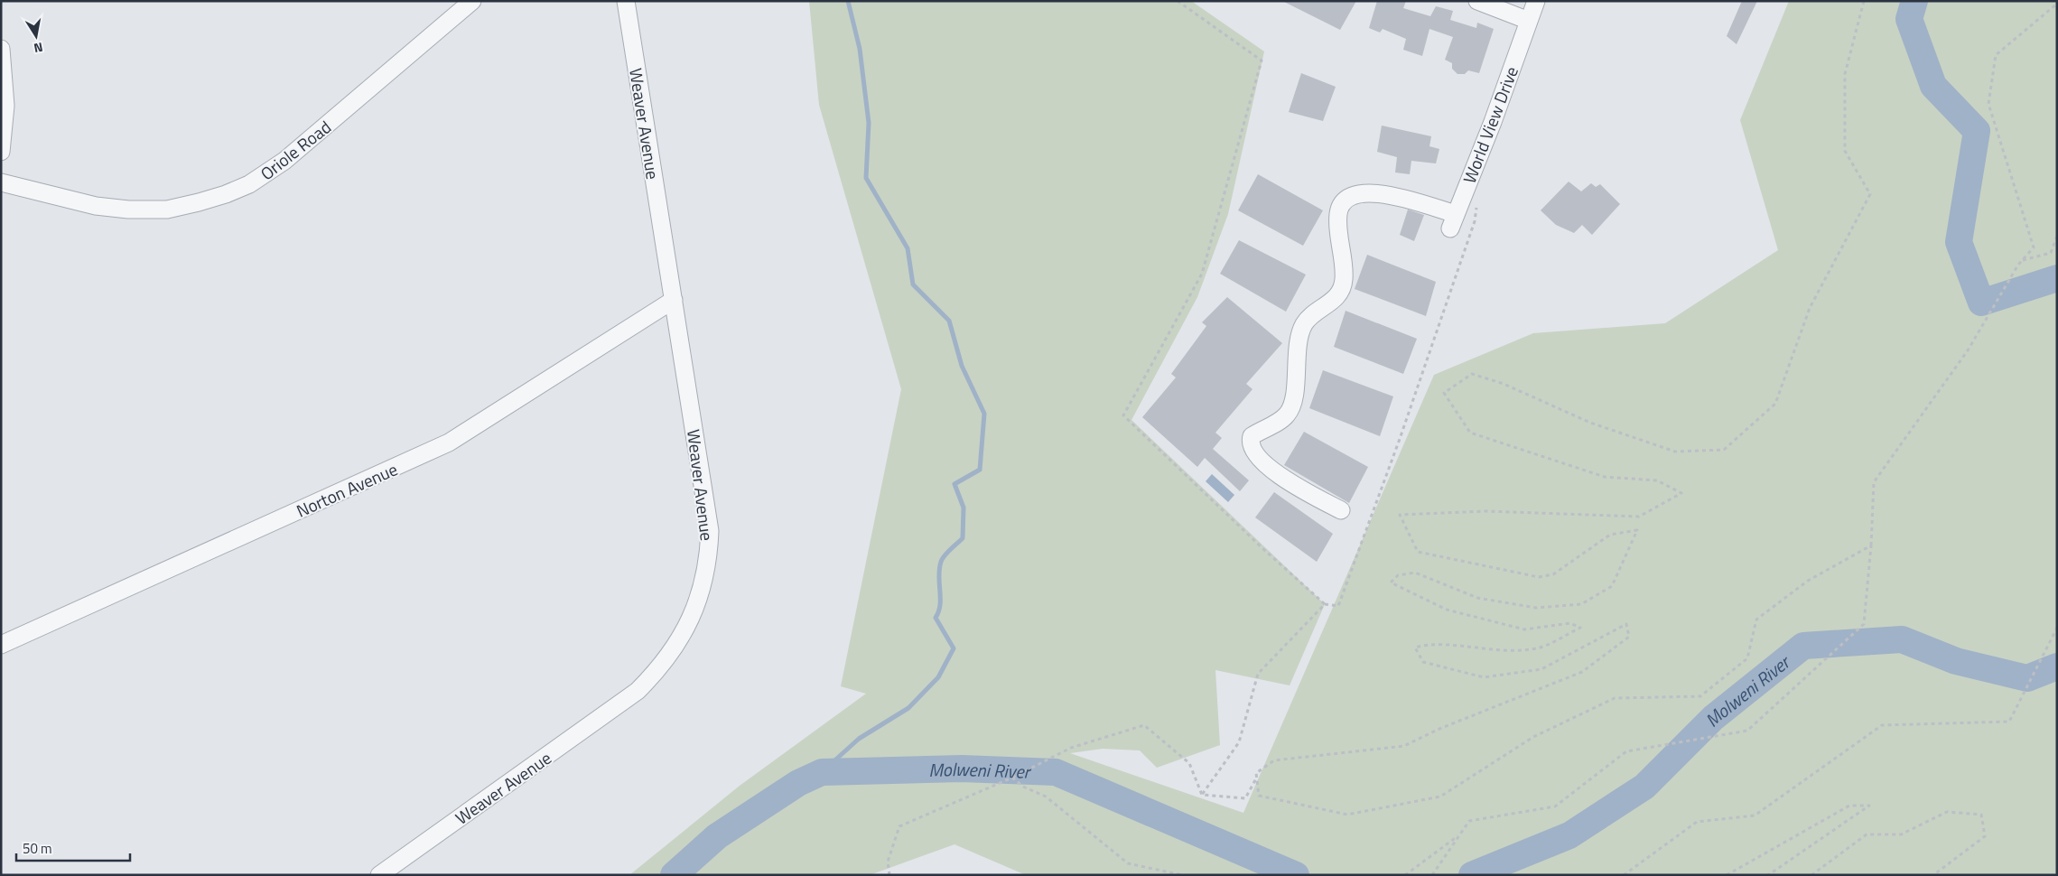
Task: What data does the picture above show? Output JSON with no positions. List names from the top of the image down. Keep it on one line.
{"streets":{"street":["Weaver Avenue","World View Drive","Oriole Road","Norton Avenue"]},"crossings":[["Weaver Avenue","Norton Avenue"]],"water":["Molweni River"],"scale_bar":"50 m","north":"bottom"}
